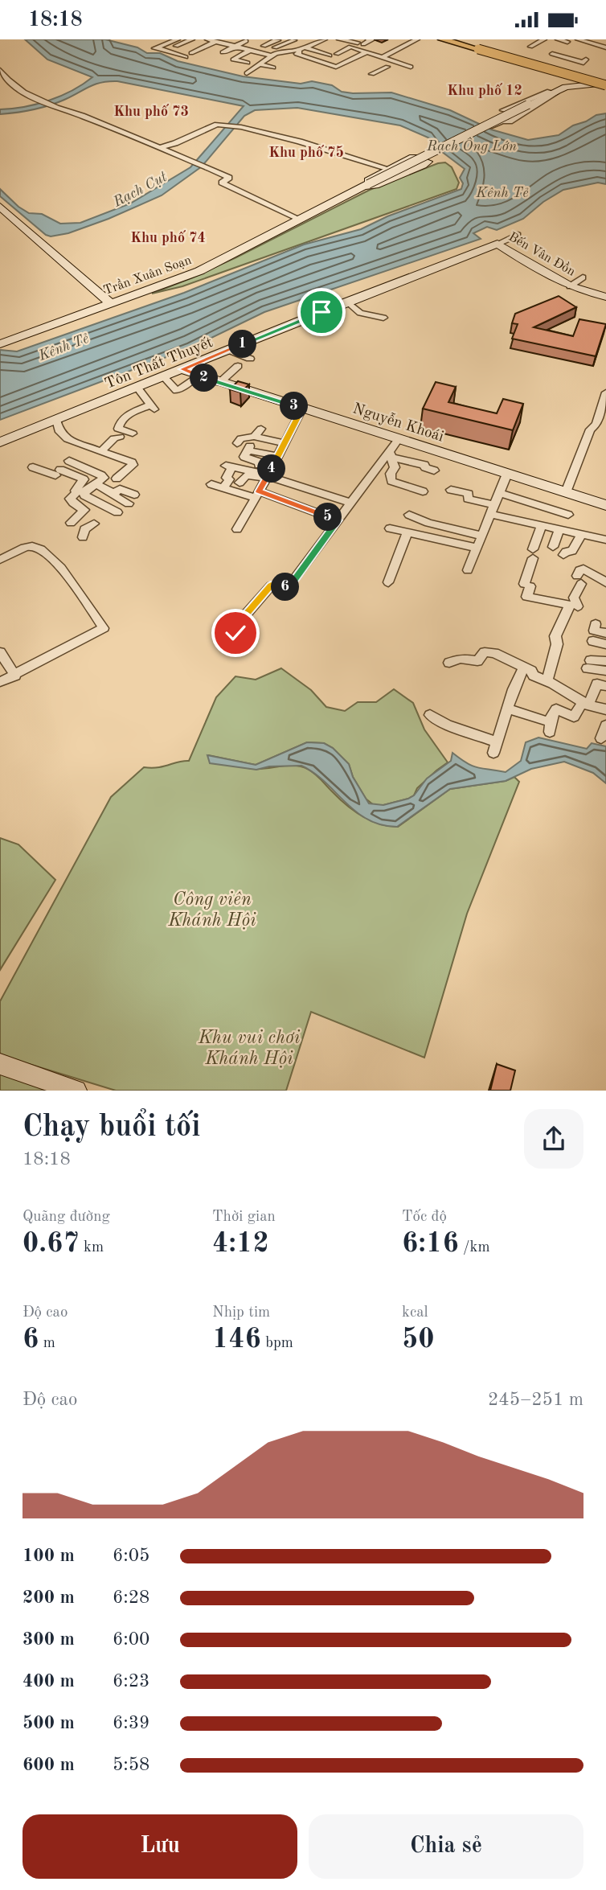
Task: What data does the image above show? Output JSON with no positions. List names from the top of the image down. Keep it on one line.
{"streets":{"main road":["Bến Vân Đồn","Trần Xuân Soạn","Tôn Thất Thuyết","Nguyễn Khoái"]},"crossings":[["Bến Vân Đồn","Tôn Thất Thuyết"],["Tôn Thất Thuyết","Nguyễn Khoái"]],"districts":["Khu phố 12","Khu phố 73","Khu phố 75","Khu phố 74"],"water":["Rạch Ông Lớn","Rạch Cụt","Kênh Tẻ"],"parks":["Công viên Khánh Hội","Khu vui chơi Khánh Hội"],"page":{"status":"18:18","pins":["1","2","3","4","5","6"],"heading":["Chạy buổi tối","18:18"],"stats":[["Quãng đường","0.67 km"],["Thời gian","4:12"],["Tốc độ","6:16 /km"],["Độ cao","6 m"],["Nhịp tim","146 bpm"],["kcal","50"]],"chart":["Độ cao","245–251 m"],"list":[{"name":"100 m","note":"6:05"},{"name":"200 m","note":"6:28"},{"name":"300 m","note":"6:00"},{"name":"400 m","note":"6:23"},{"name":"500 m","note":"6:39"},{"name":"600 m","note":"5:58"}],"buttons":["Lưu","Chia sẻ"]}}
